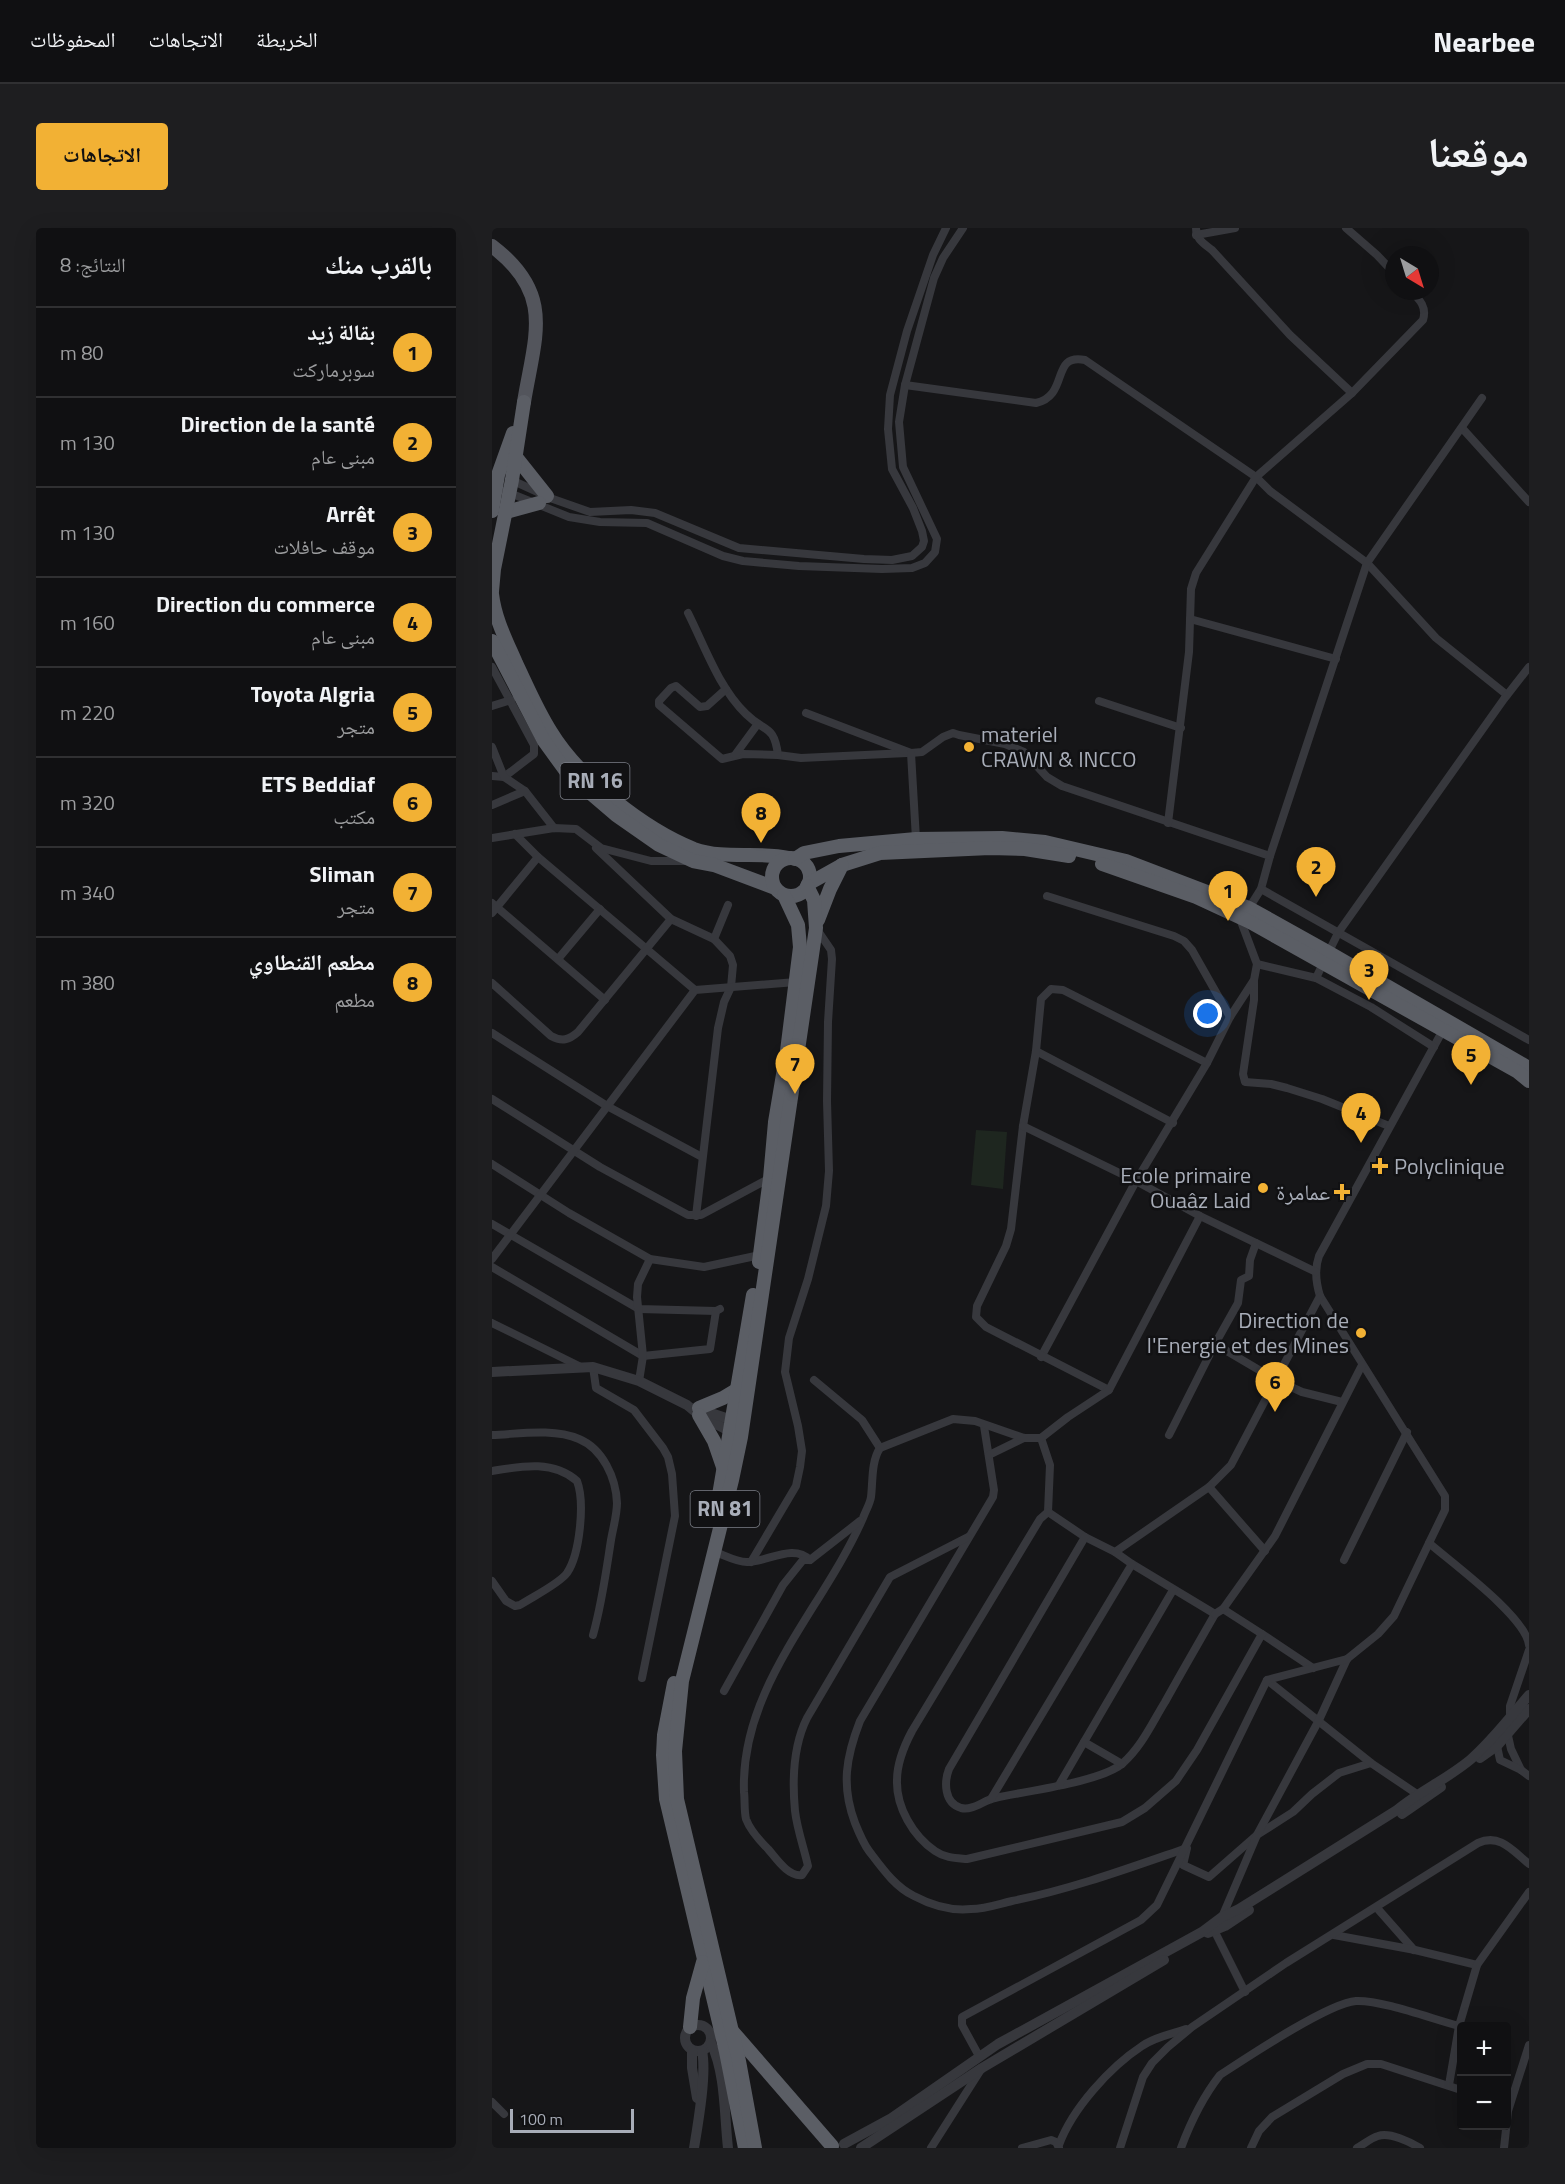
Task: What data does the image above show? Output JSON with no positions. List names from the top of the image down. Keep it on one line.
{"streets":{"highway":["RN 16","RN 81"]},"crossings":[["RN 16","RN 81"]],"places":{"other":["materiel CRAWN & INCCO","Ecole primaire Ouaâz Laid","Direction de l'Energie et des Mines"],"health":["Polyclinique","عمامرة"]},"scale_bar":"100 m","north":"bottom right","page":{"header":"Nearbee","nav":["الخريطة","الاتجاهات","المحفوظات"],"title":"موقعنا","buttons":"الاتجاهات","heading":["بالقرب منك","النتائج: 8"],"list":[{"mark":"1","name":"بقالة زيد","note":"سوبرماركت","value":"80 m"},{"mark":"2","name":"Direction de la santé","note":"مبنى عام","value":"130 m"},{"mark":"3","name":"Arrêt","note":"موقف حافلات","value":"130 m"},{"mark":"4","name":"Direction du commerce","note":"مبنى عام","value":"160 m"},{"mark":"5","name":"Toyota Algria","note":"متجر","value":"220 m"},{"mark":"6","name":"ETS Beddiaf","note":"مكتب","value":"320 m"},{"mark":"7","name":"Sliman","note":"متجر","value":"340 m"},{"mark":"8","name":"مطعم القنطاوي","note":"مطعم","value":"380 m"}],"pins":["8","2","1","3","5","7","4","6"],"map_buttons":["+","−"],"scale":"100 m"}}
